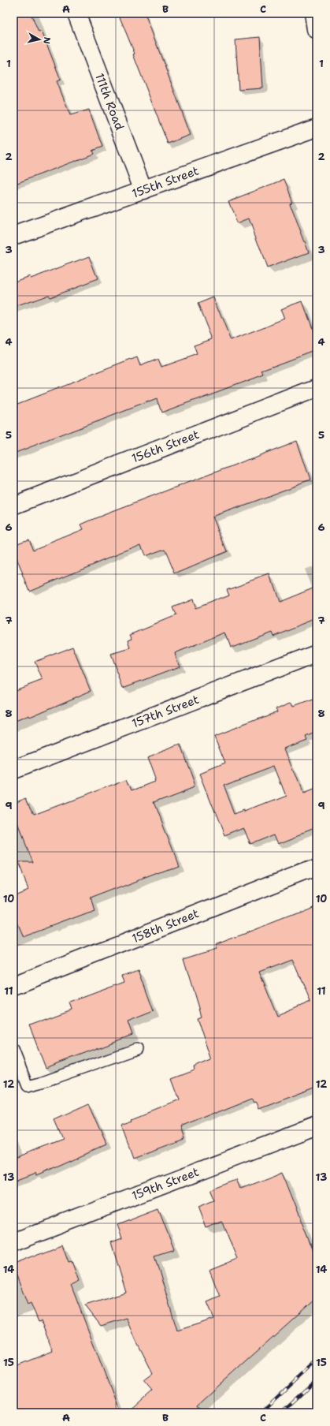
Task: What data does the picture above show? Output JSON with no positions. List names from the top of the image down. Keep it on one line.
{"streets":{"street":["111th Road","155th Street","156th Street","157th Street","158th Street","159th Street"]},"crossings":[["111th Road","155th Street"]],"north":"right","grid":{"columns":["A","B","C"],"rows":["1","2","3","4","5","6","7","8","9","10","11","12","13","14","15"]}}
